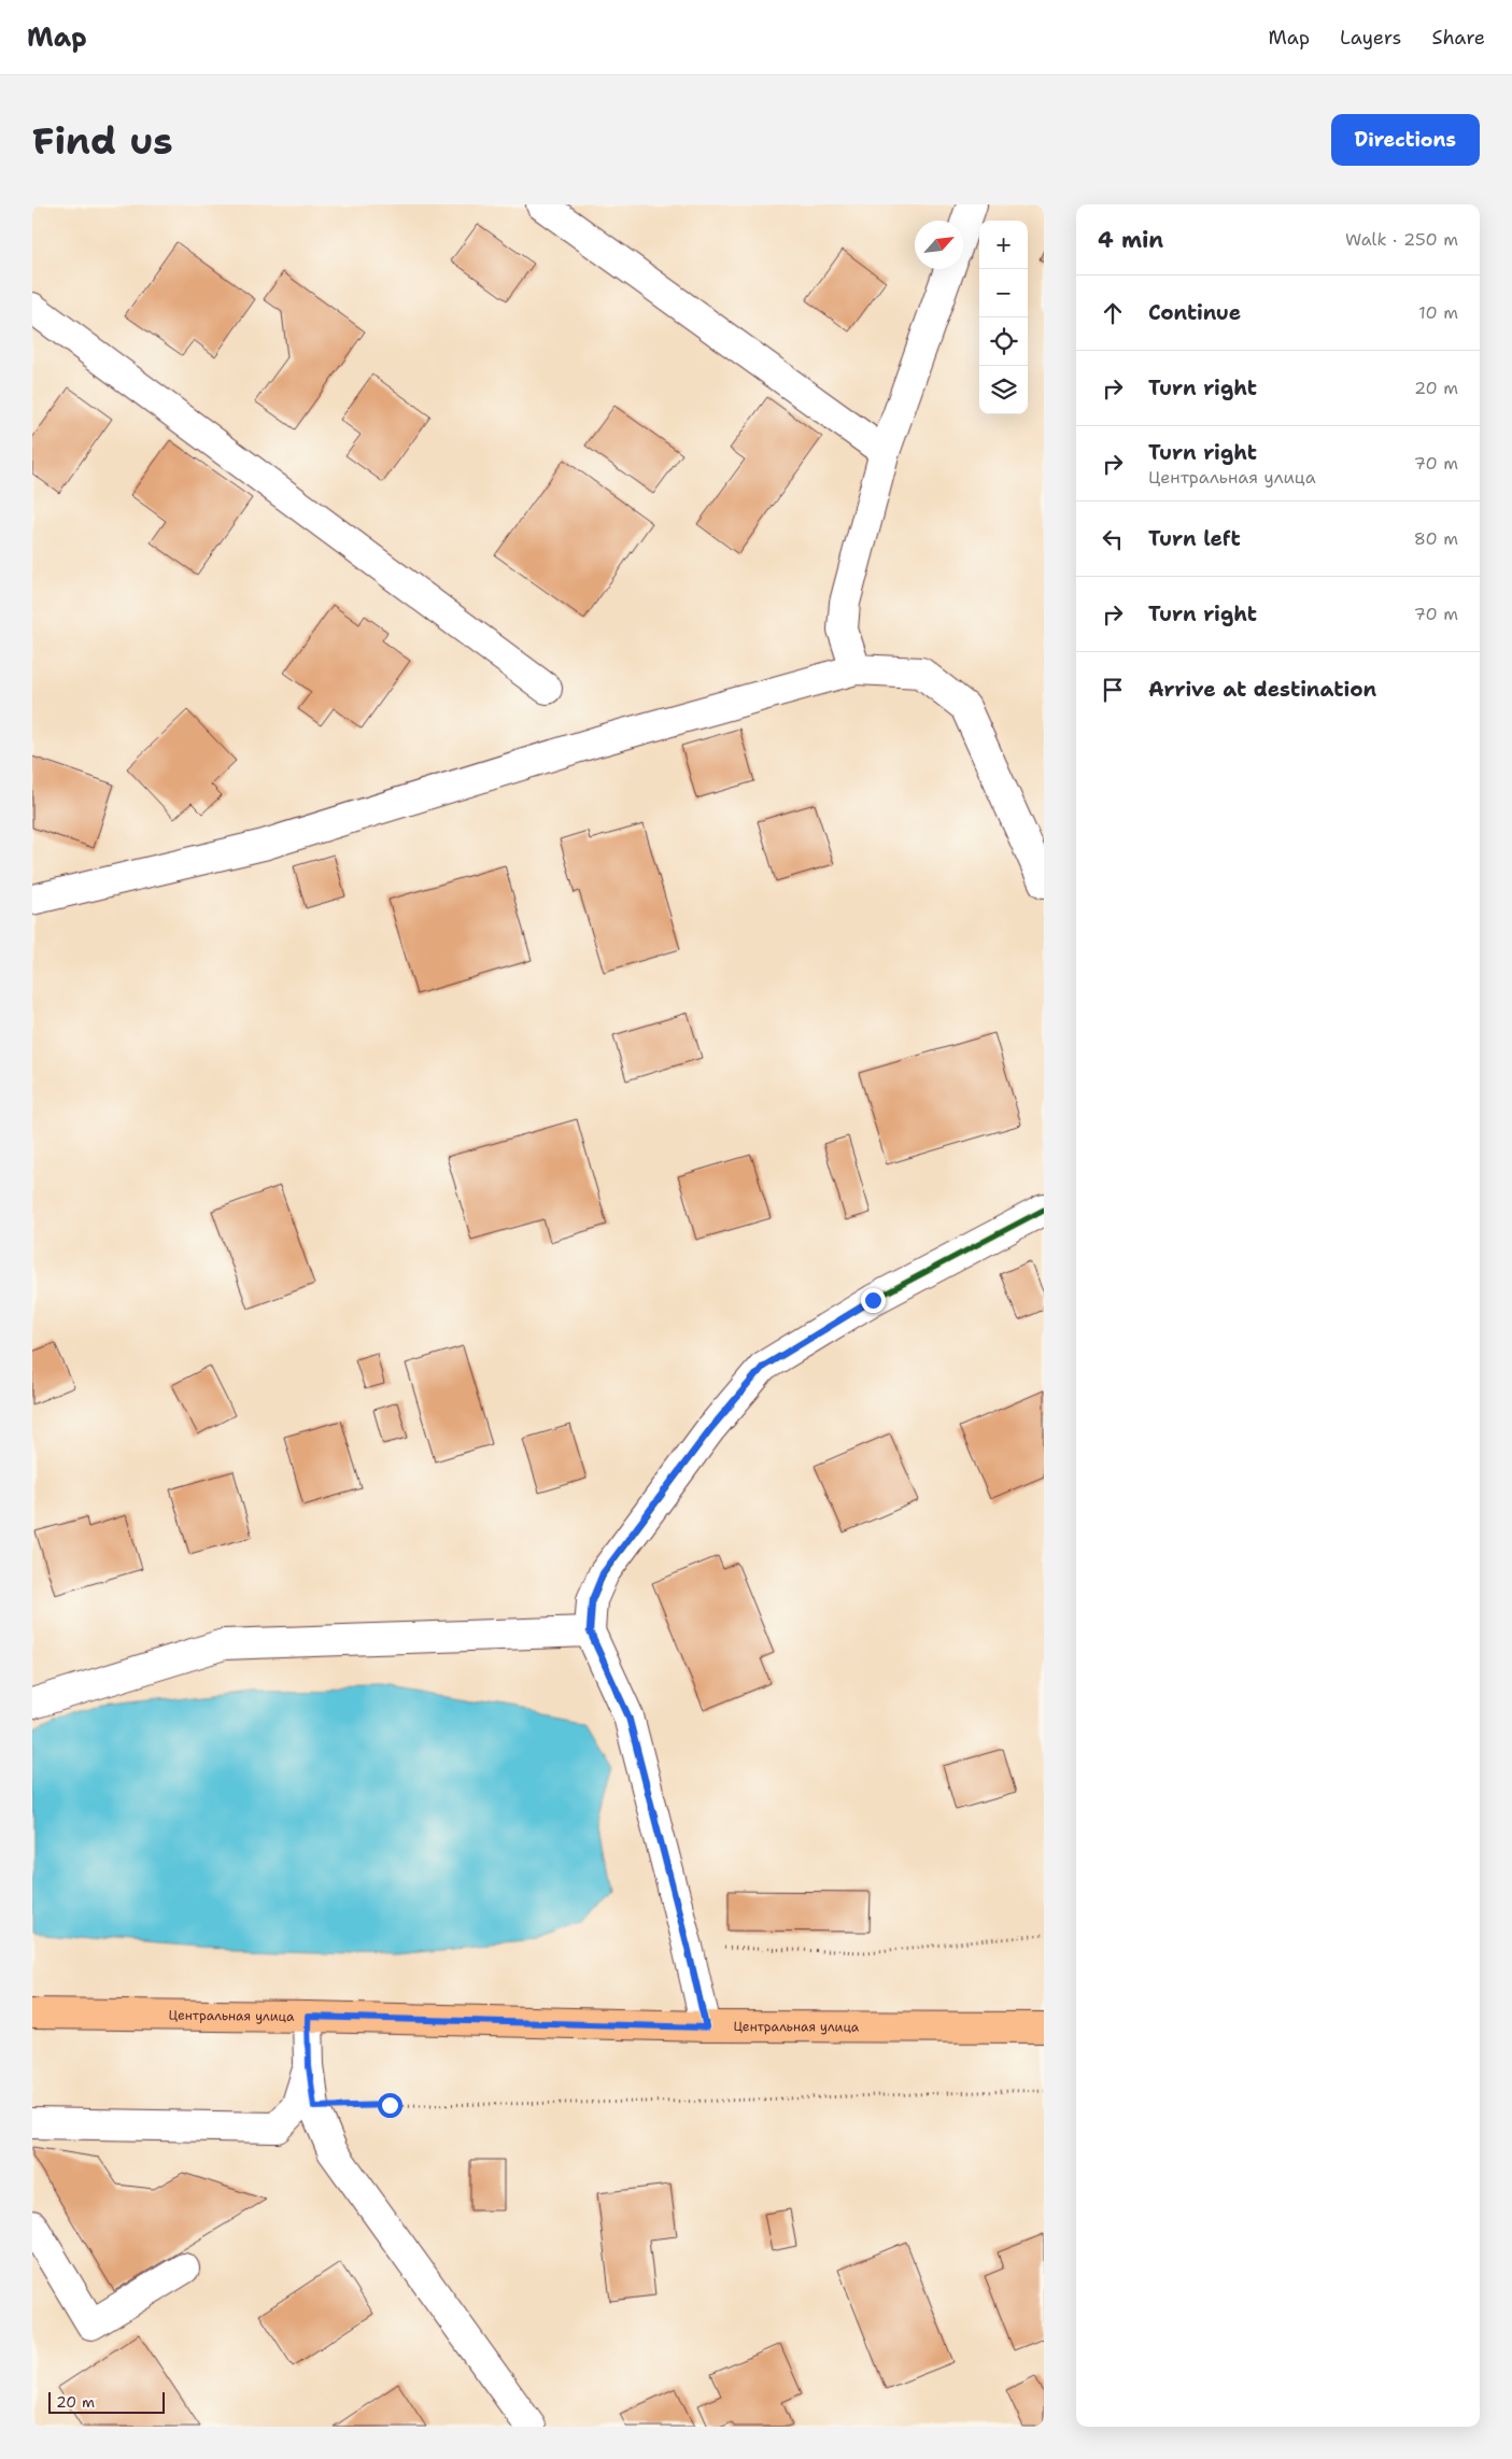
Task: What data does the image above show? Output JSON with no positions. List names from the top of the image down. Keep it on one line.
{"streets":{"main road":["Центральная улица"]},"scale_bar":"20 m","north":"top right","page":{"header":"Map","nav":["Map","Layers","Share"],"buttons":"Directions","title":"Find us","heading":["4 min","Walk · 250 m"],"map_buttons":["+","−"],"list":[["Continue","10 m"],["Turn right","20 m"],["Turn right","Центральная улица","70 m"],["Turn left","80 m"],["Turn right","70 m"],"Arrive at destination"],"scale":"20 m"}}
